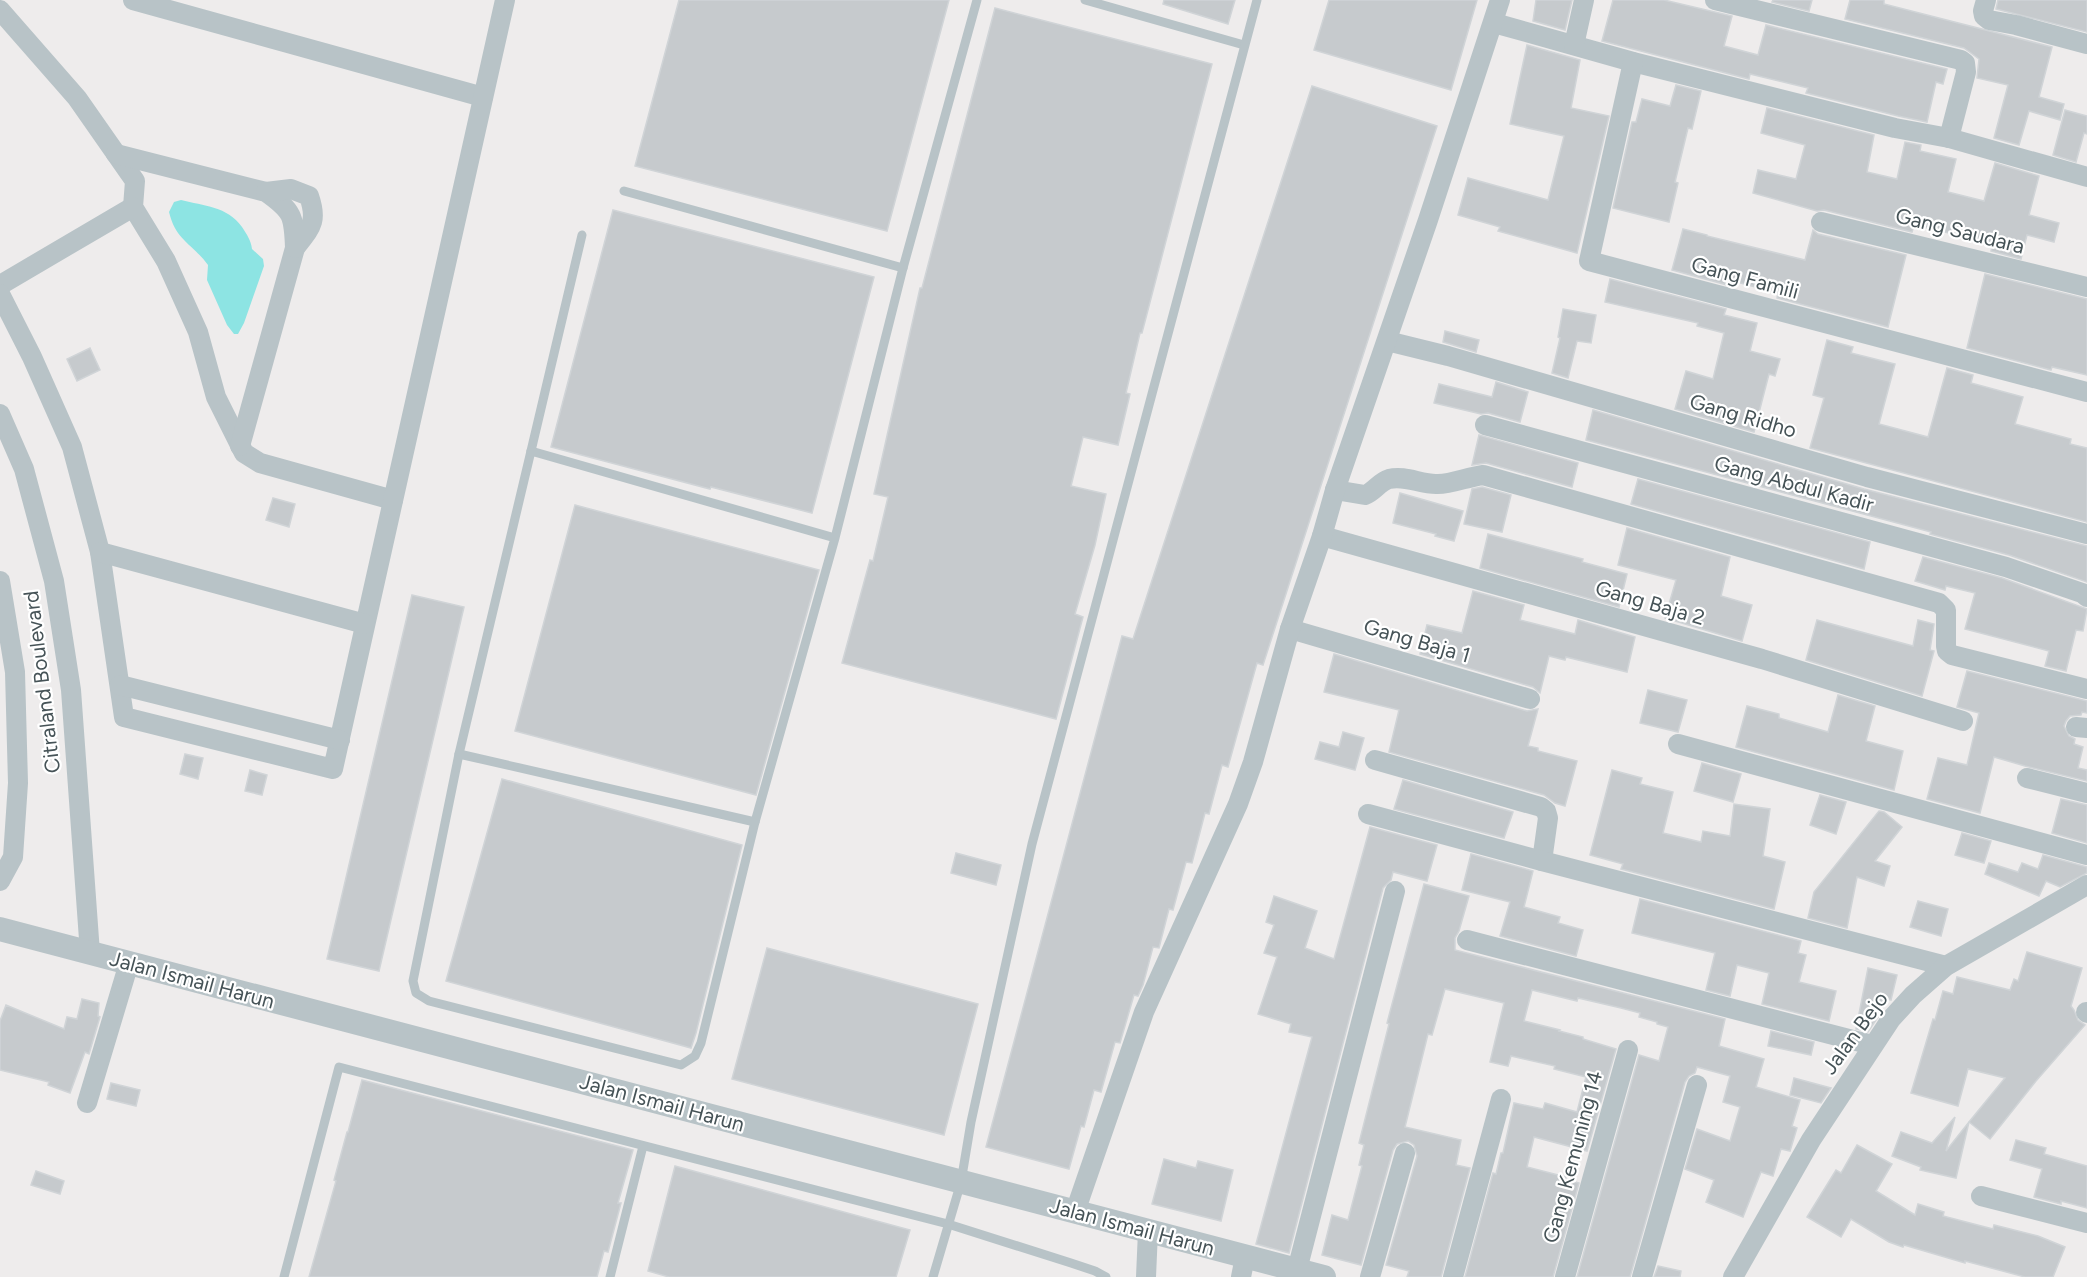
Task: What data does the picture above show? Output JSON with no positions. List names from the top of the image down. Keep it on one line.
{"streets":{"street":["Gang Saudara","Gang Famili","Gang Ridho","Gang Abdul Kadir","Gang Baja 2","Gang Baja 1","Citraland Boulevard","Jalan Ismail Harun","Jalan Bejo","Gang Kemuning 14"]},"crossings":[["Citraland Boulevard","Jalan Ismail Harun"]]}
